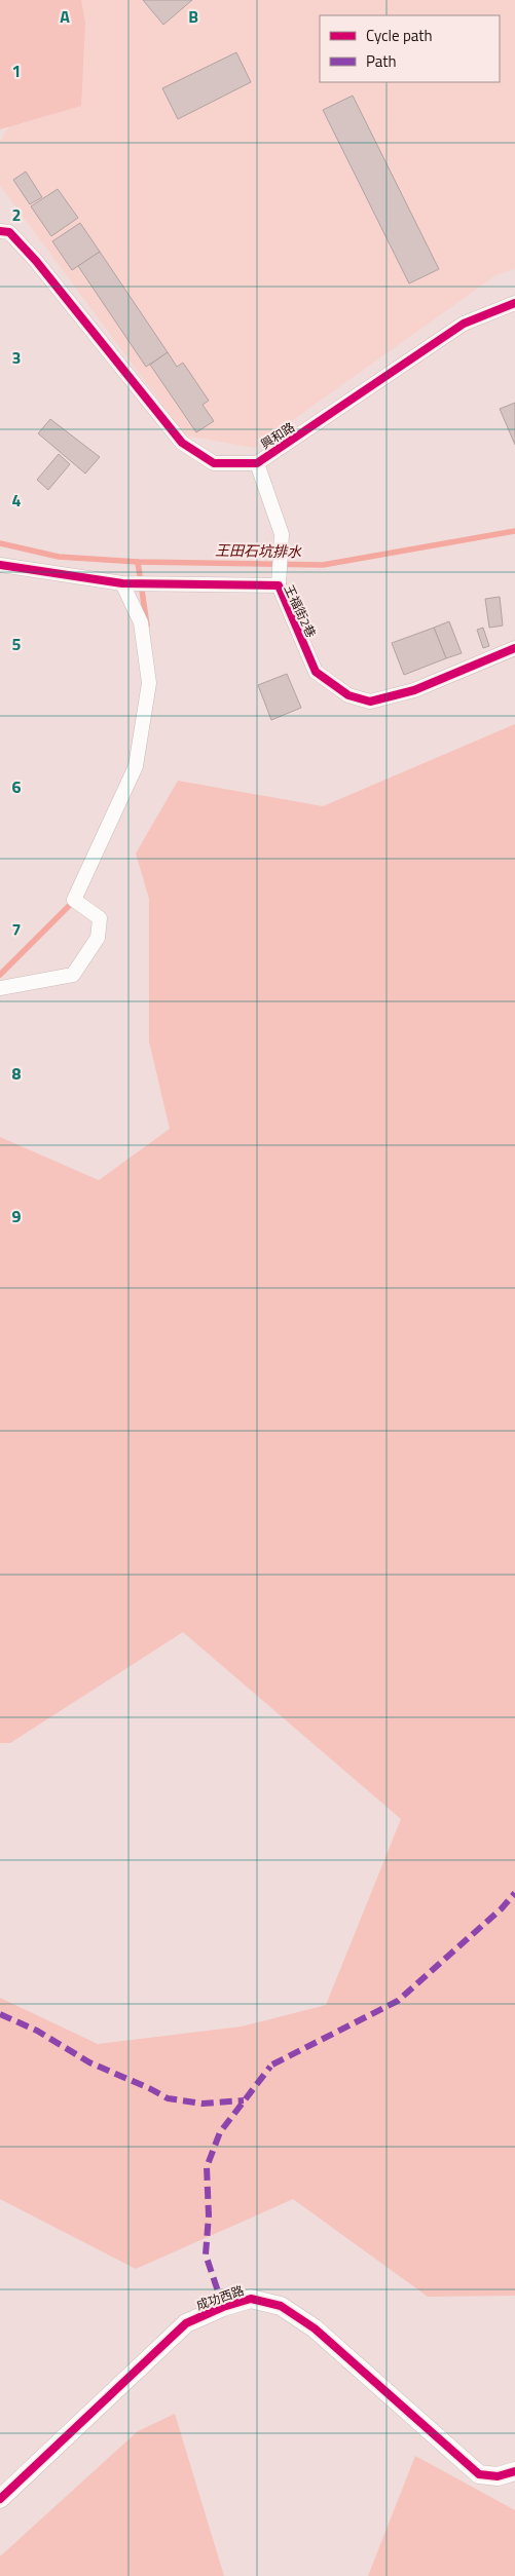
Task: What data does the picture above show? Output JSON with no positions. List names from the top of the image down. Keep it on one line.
{"streets":{"street":["興和路","王福街2巷","成功西路"]},"water":["王田石坑排水"],"legend":["Cycle path","Path"],"grid":{"columns":["A","B"],"rows":["1","2","3","4","5","6","7","8","9"]}}
